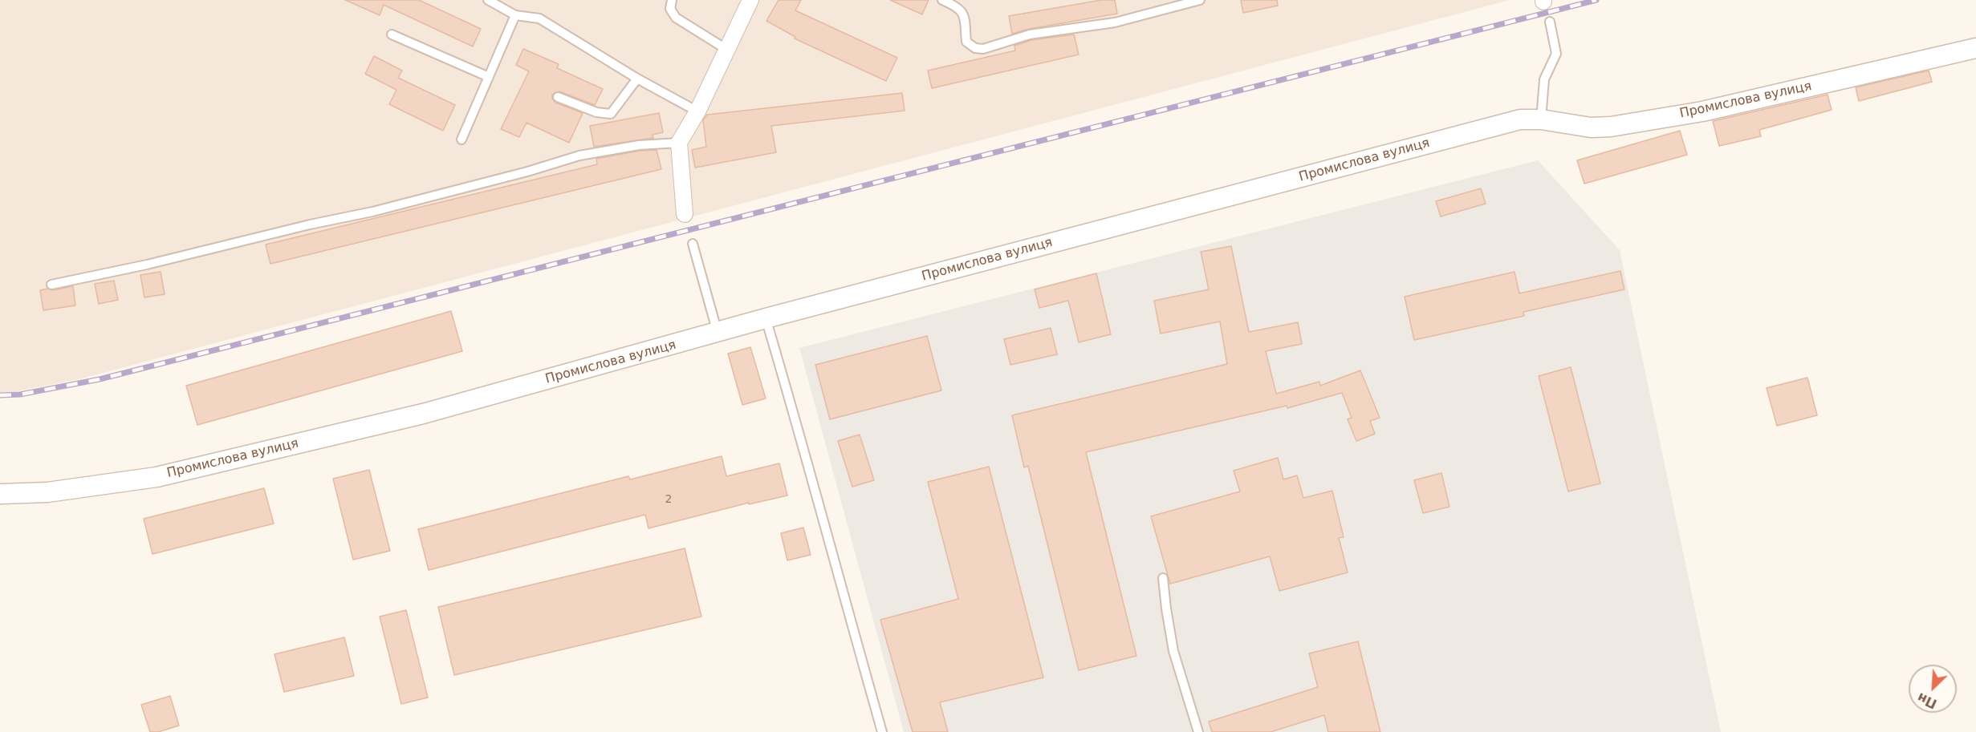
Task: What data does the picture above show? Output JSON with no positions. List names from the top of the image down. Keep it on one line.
{"streets":{"street":["Промислова вулиця"]},"house_numbers":["2"],"north":"bottom left"}
